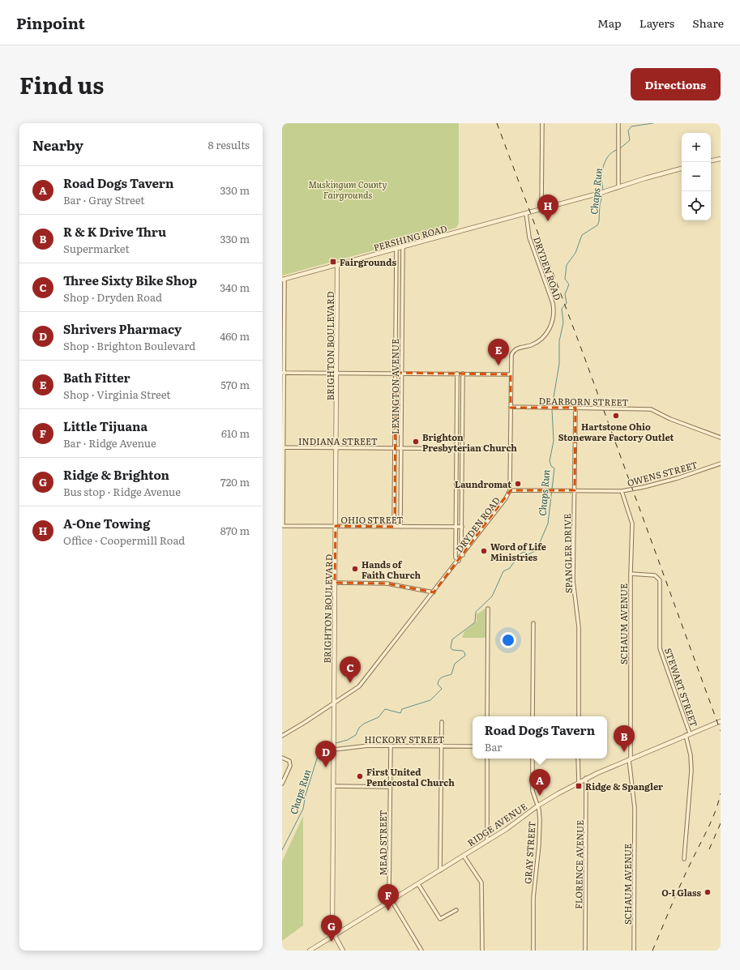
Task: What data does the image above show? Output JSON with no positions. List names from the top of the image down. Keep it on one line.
{"streets":{"street":["PERSHING ROAD","DRYDEN ROAD","BRIGHTON BOULEVARD","LEXINGTON AVENUE","DEARBORN STREET","INDIANA STREET","OWENS STREET","OHIO STREET","SPANGLER DRIVE","SCHAUM AVENUE","STEWART STREET","HICKORY STREET","RIDGE AVENUE","MEAD STREET","GRAY STREET","FLORENCE AVENUE"]},"crossings":[["PERSHING ROAD","DRYDEN ROAD"],["PERSHING ROAD","BRIGHTON BOULEVARD"],["PERSHING ROAD","LEXINGTON AVENUE"],["DRYDEN ROAD","BRIGHTON BOULEVARD"],["DRYDEN ROAD","DEARBORN STREET"],["DRYDEN ROAD","INDIANA STREET"],["DRYDEN ROAD","OWENS STREET"],["BRIGHTON BOULEVARD","INDIANA STREET"],["BRIGHTON BOULEVARD","OHIO STREET"],["BRIGHTON BOULEVARD","HICKORY STREET"],["BRIGHTON BOULEVARD","RIDGE AVENUE"],["LEXINGTON AVENUE","INDIANA STREET"],["LEXINGTON AVENUE","OHIO STREET"],["DEARBORN STREET","SPANGLER DRIVE"],["OWENS STREET","SPANGLER DRIVE"],["OWENS STREET","SCHAUM AVENUE"],["SCHAUM AVENUE","STEWART STREET"],["SCHAUM AVENUE","RIDGE AVENUE"],["STEWART STREET","RIDGE AVENUE"],["HICKORY STREET","MEAD STREET"],["RIDGE AVENUE","MEAD STREET"],["RIDGE AVENUE","GRAY STREET"],["RIDGE AVENUE","FLORENCE AVENUE"]],"water":["Chaps Run"],"parks":["Muskingum County Fairgrounds"],"places":{"transit":["Fairgrounds","Ridge & Spangler"],"other":["Hartstone Ohio Stoneware Factory Outlet","Brighton Presbyterian Church","Laundromat","Word of Life Ministries","Hands of Faith Church","First United Pentecostal Church","O-I Glass"]},"page":{"header":"Pinpoint","nav":["Map","Layers","Share"],"title":"Find us","buttons":"Directions","heading":["Nearby","8 results"],"map_buttons":["+","−"],"list":[{"mark":"A","name":"Road Dogs Tavern","note":"Bar · Gray Street","value":"330 m"},{"mark":"B","name":"R & K Drive Thru","note":"Supermarket","value":"330 m"},{"mark":"C","name":"Three Sixty Bike Shop","note":"Shop · Dryden Road","value":"340 m"},{"mark":"D","name":"Shrivers Pharmacy","note":"Shop · Brighton Boulevard","value":"460 m"},{"mark":"E","name":"Bath Fitter","note":"Shop · Virginia Street","value":"570 m"},{"mark":"F","name":"Little Tijuana","note":"Bar · Ridge Avenue","value":"610 m"},{"mark":"G","name":"Ridge & Brighton","note":"Bus stop · Ridge Avenue","value":"720 m"},{"mark":"H","name":"A-One Towing","note":"Office · Coopermill Road","value":"870 m"}],"pins":["H","E","C","B","D","A","F","G"],"popup":["Road Dogs Tavern","Bar"]}}
